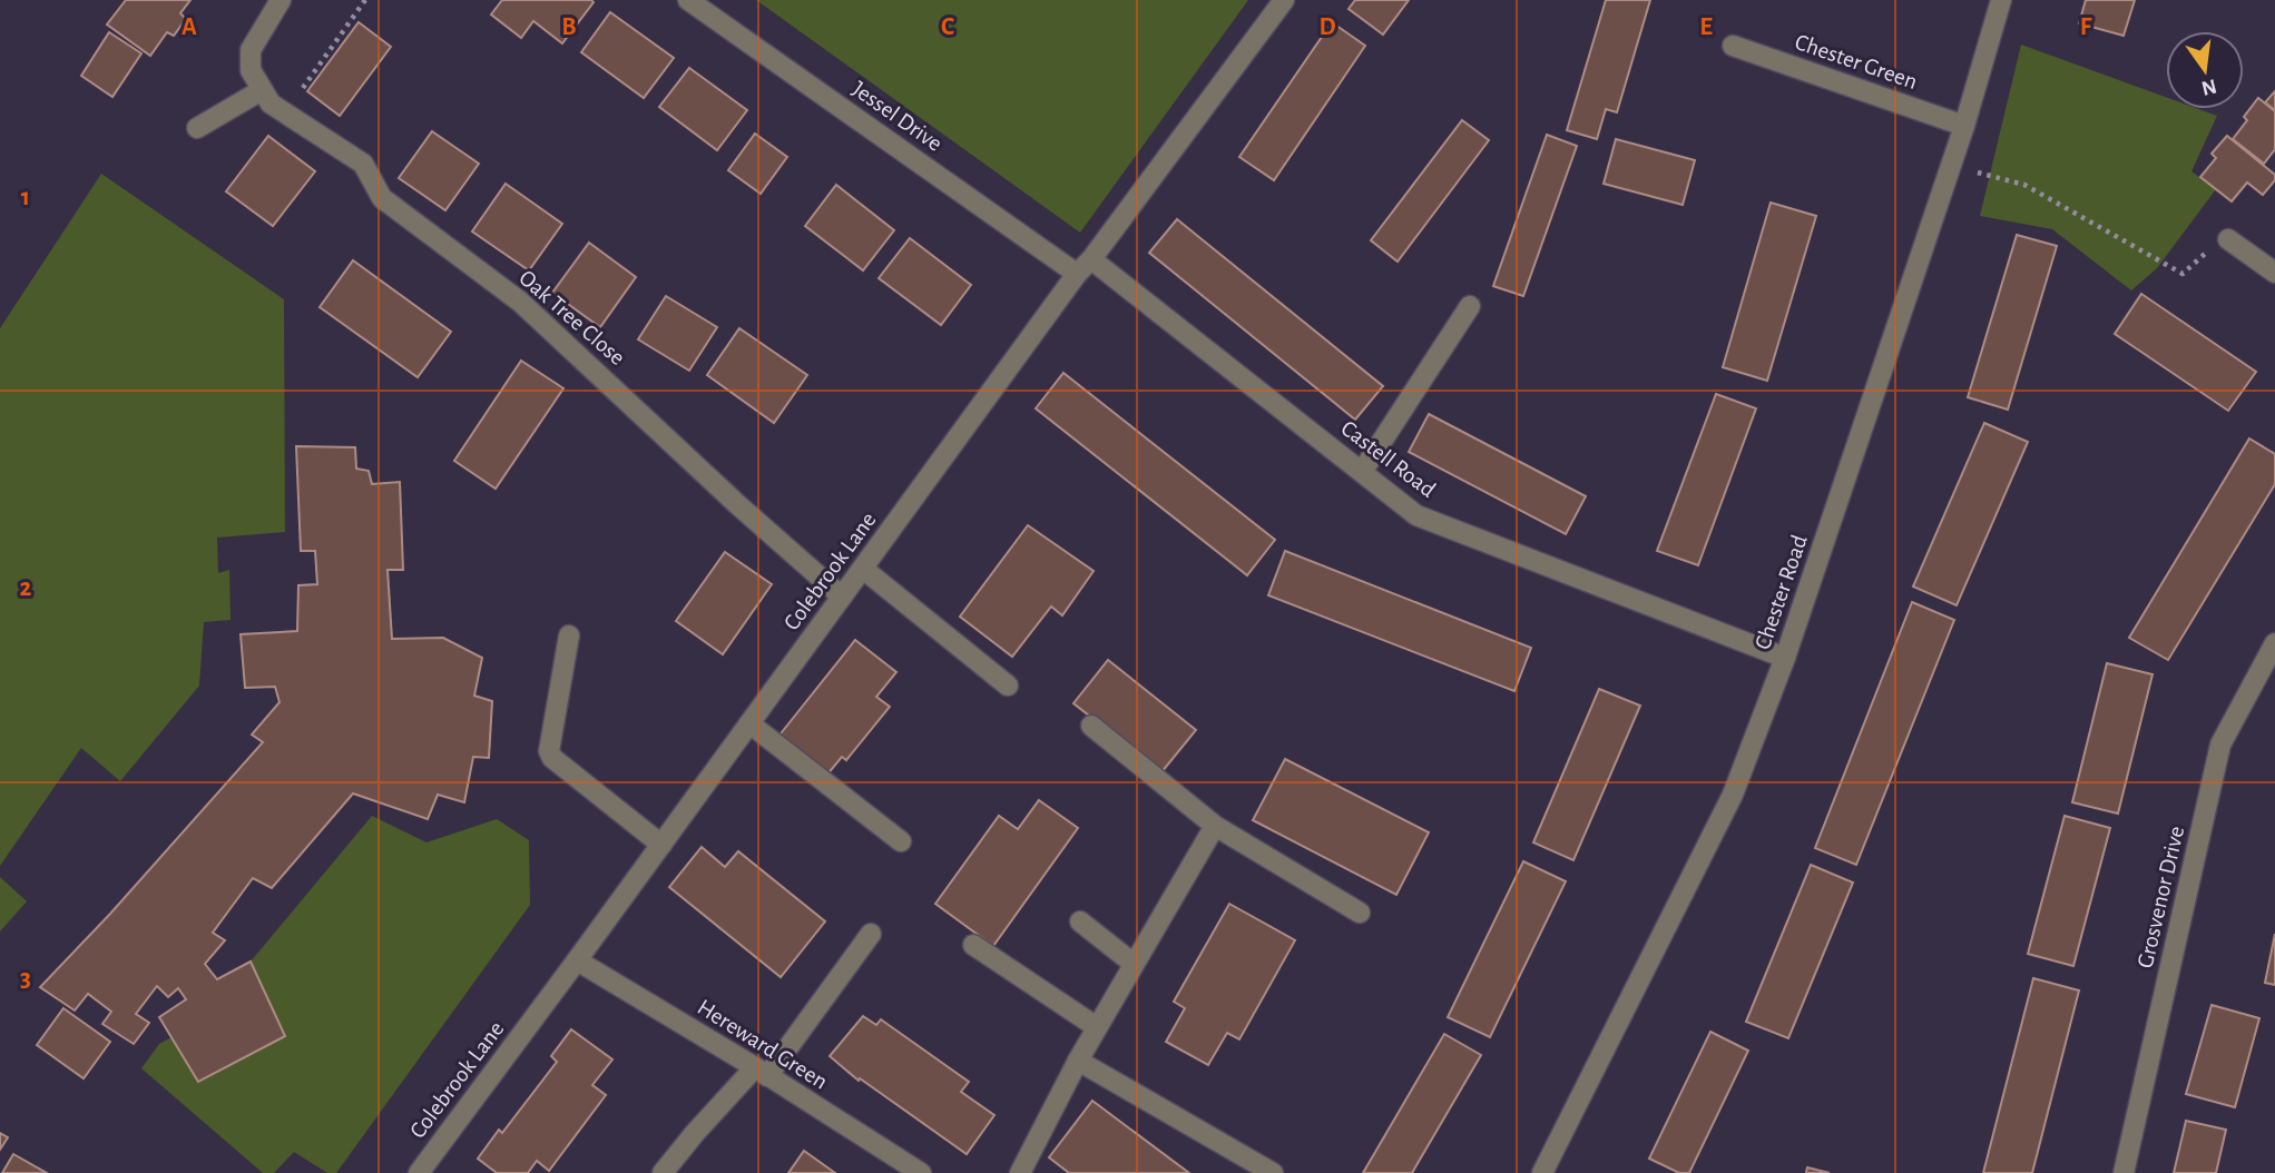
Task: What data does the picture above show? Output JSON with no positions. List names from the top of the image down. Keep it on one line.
{"streets":{"street":["Chester Green","Jessel Drive","Oak Tree Close","Castell Road","Colebrook Lane","Chester Road","Grosvenor Drive","Hereward Green"]},"crossings":[["Chester Green","Chester Road"],["Jessel Drive","Colebrook Lane"],["Oak Tree Close","Colebrook Lane"],["Castell Road","Colebrook Lane"],["Castell Road","Chester Road"],["Colebrook Lane","Hereward Green"]],"north":"bottom","grid":{"columns":["A","B","C","D","E","F"],"rows":["1","2","3"]}}
